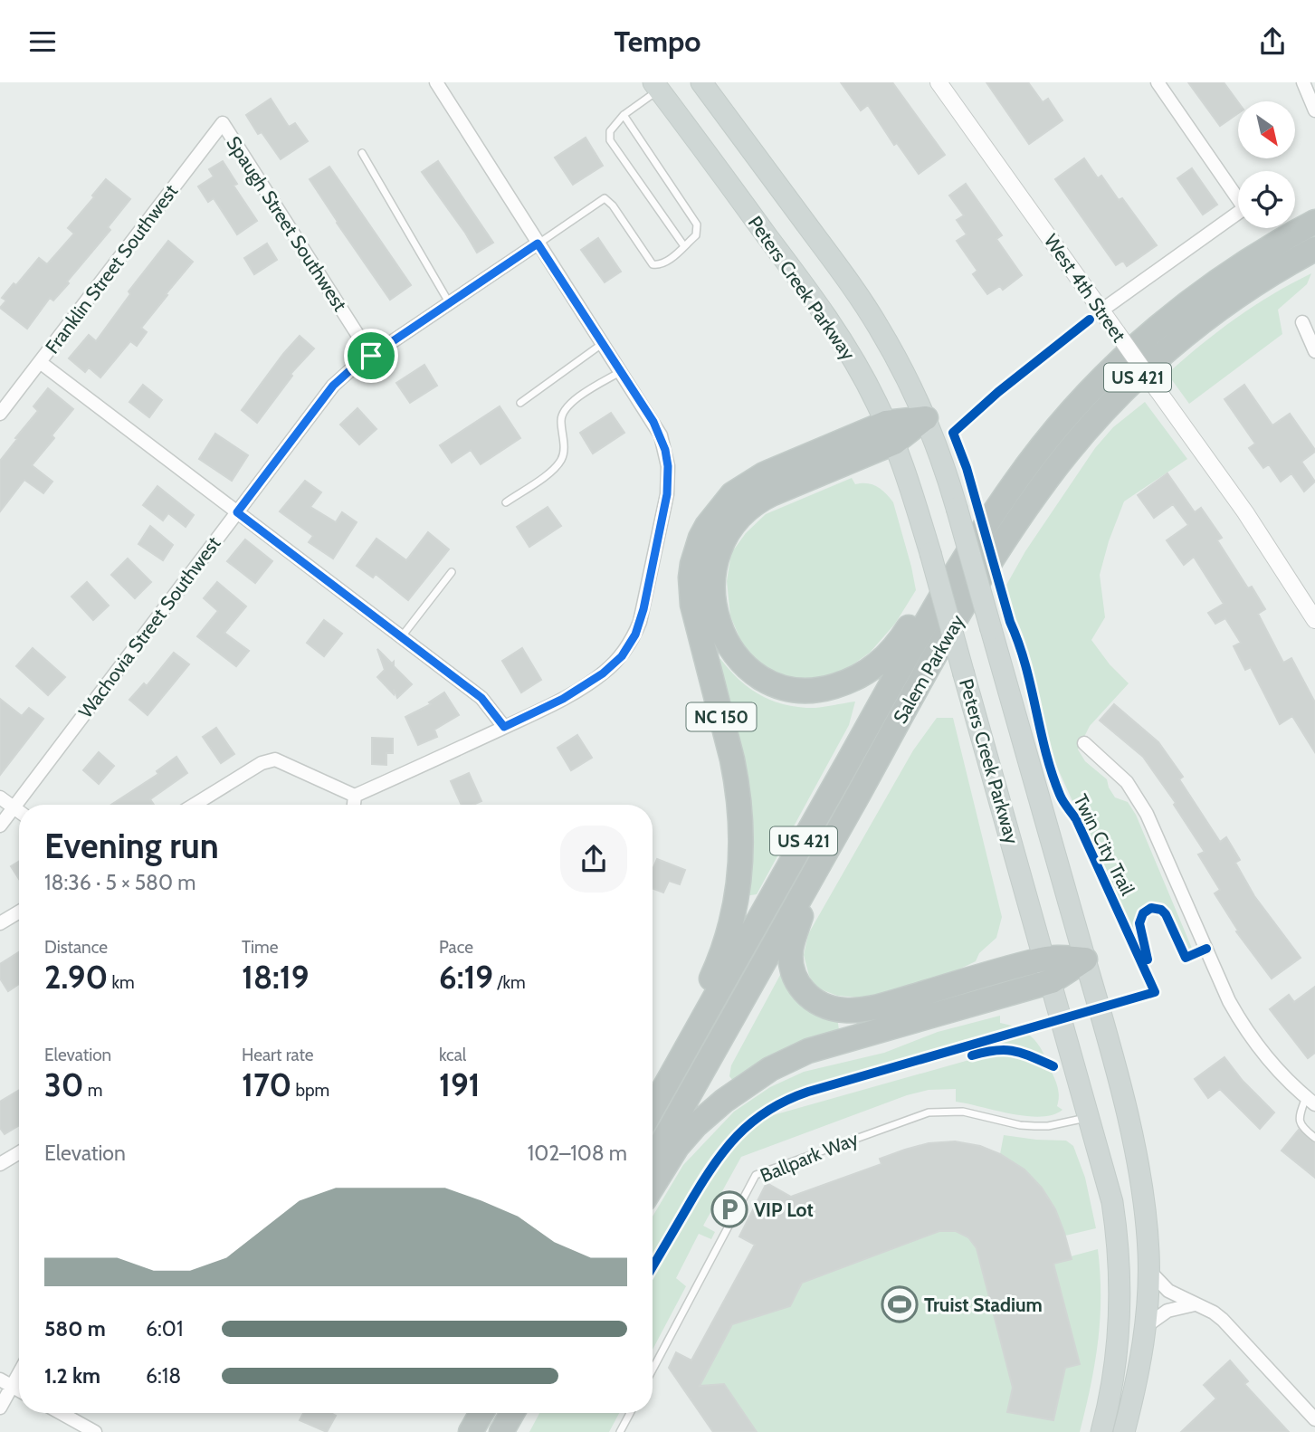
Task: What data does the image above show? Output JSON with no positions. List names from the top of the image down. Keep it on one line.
{"streets":{"highway":["US 421","Salem Parkway","NC 150"],"main road":["Peters Creek Parkway"],"street":["Spaugh Street Southwest","Franklin Street Southwest","West 4th Street","Wachovia Street Southwest"],"lane":["Ballpark Way"],"cycle path":["Twin City Trail"]},"crossings":[["Spaugh Street Southwest","Franklin Street Southwest"],["Spaugh Street Southwest","Wachovia Street Southwest"],["Peters Creek Parkway","NC 150"],["Peters Creek Parkway","Ballpark Way"]],"places":{"parking":["VIP Lot"],"sports":["Truist Stadium"]},"north":"bottom right","page":{"header":"Tempo","heading":["Evening run","18:36 · 5 × 580 m"],"stats":[["Distance","2.90 km"],["Time","18:19"],["Pace","6:19 /km"],["Elevation","30 m"],["Heart rate","170 bpm"],["kcal","191"]],"chart":["Elevation","102–108 m"],"list":[{"name":"580 m","note":"6:01"},{"name":"1.2 km","note":"6:18"}]}}
